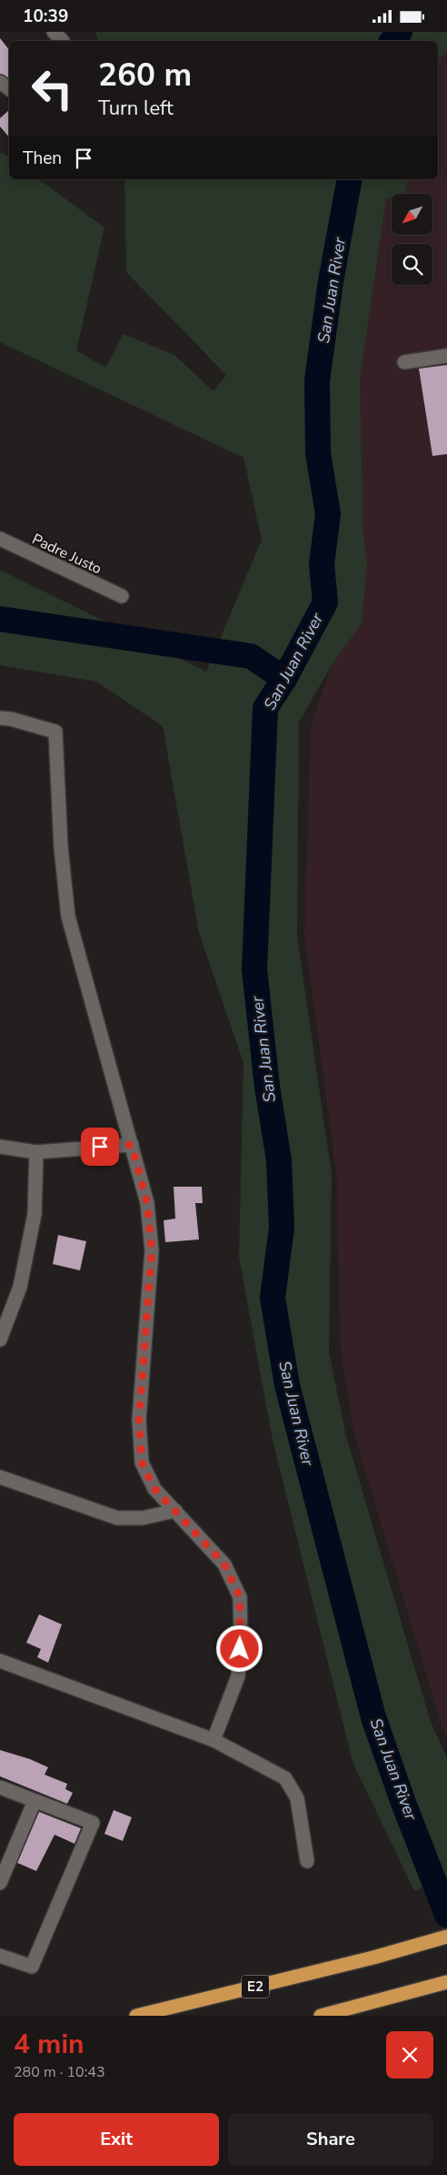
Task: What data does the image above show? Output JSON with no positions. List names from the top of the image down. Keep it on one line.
{"streets":{"highway":["E2"],"street":["Padre Justo"]},"water":["San Juan River"],"north":"bottom left","page":{"status":"10:39","turn":["260 m","Turn left"],"then":"Then","heading":["4 min","280 m · 10:43"],"buttons":["Exit","Share"]}}
